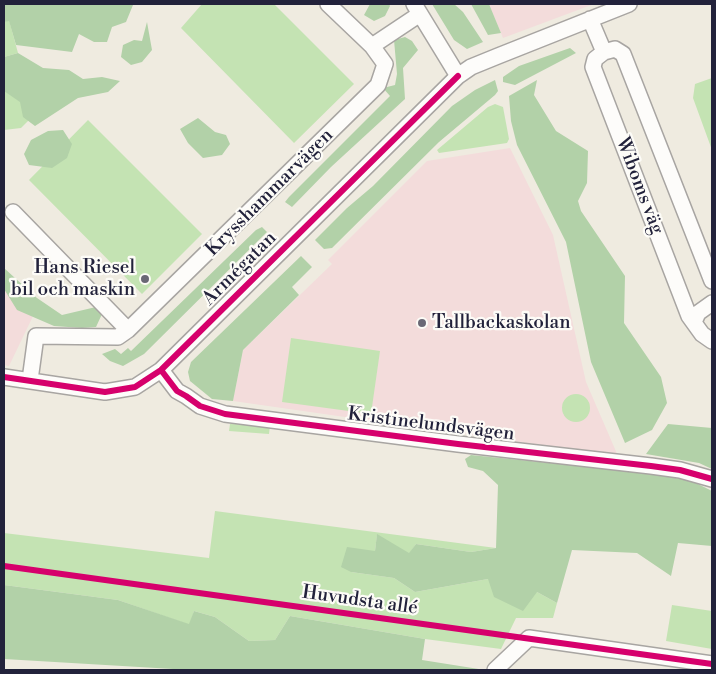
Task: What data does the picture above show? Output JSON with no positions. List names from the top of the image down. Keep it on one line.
{"streets":{"street":["Wiboms väg","Krysshammarvägen","Armégatan","Kristinelundsvägen"],"cycle path":["Huvudsta allé"]},"crossings":[["Krysshammarvägen","Armégatan"],["Armégatan","Kristinelundsvägen"]],"places":["Hans Riesel bil och maskin","Tallbackaskolan"]}
